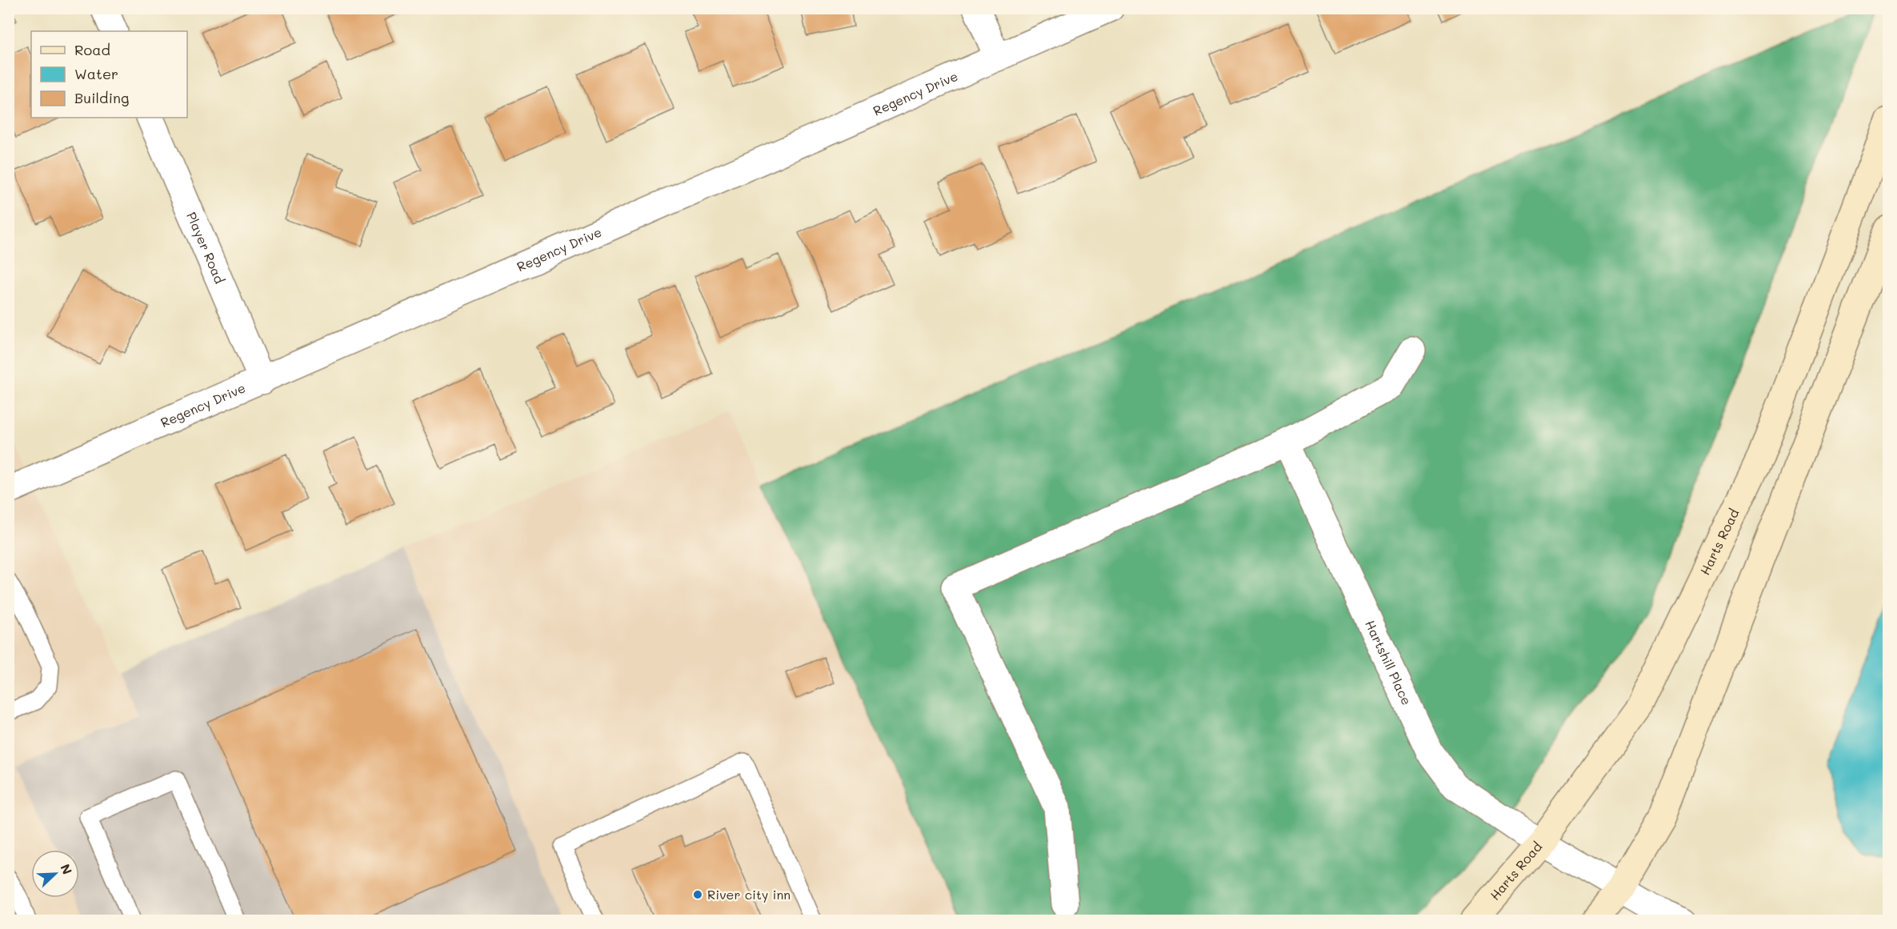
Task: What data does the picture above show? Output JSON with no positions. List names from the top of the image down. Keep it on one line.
{"streets":{"street":["Regency Drive","Player Road","Harts Road","Hartshill Place"]},"crossings":[["Regency Drive","Player Road"],["Harts Road","Hartshill Place"]],"places":["River city inn"],"legend":["Road","Water","Building"],"north":"top right"}
